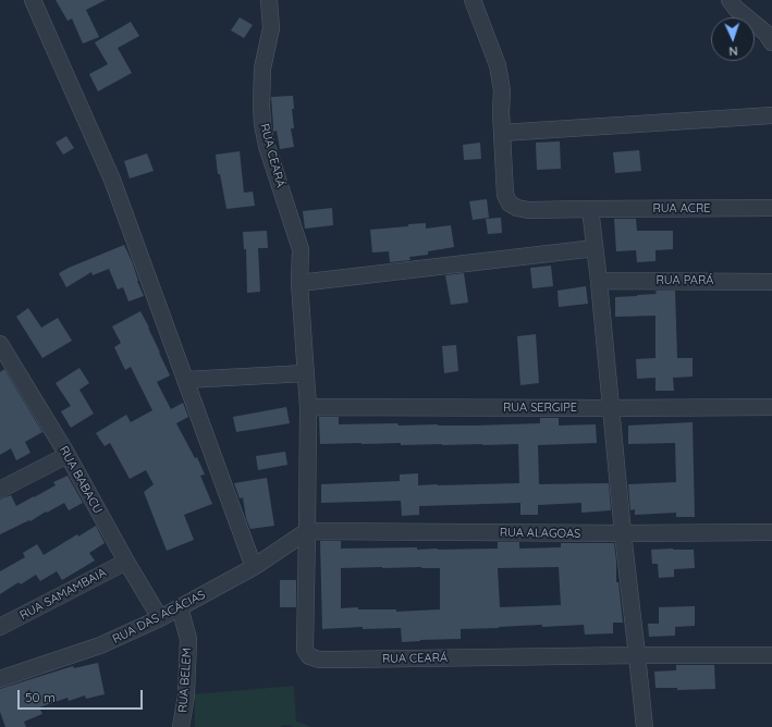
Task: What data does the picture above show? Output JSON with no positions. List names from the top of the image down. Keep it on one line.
{"streets":{"street":["RUA CEARÁ","RUA ACRE","RUA PARÁ","RUA SERGIPE","RUA BABACU","RUA ALAGOAS","RUA SAMAMBAIA","RUA DAS ACÁCIAS","RUA BELEM"]},"crossings":[["RUA CEARÁ","RUA SERGIPE"],["RUA CEARÁ","RUA ALAGOAS"],["RUA CEARÁ","RUA DAS ACÁCIAS"],["RUA BABACU","RUA SAMAMBAIA"],["RUA BABACU","RUA DAS ACÁCIAS"],["RUA ALAGOAS","RUA DAS ACÁCIAS"],["RUA DAS ACÁCIAS","RUA BELEM"]],"scale_bar":"50 m","north":"bottom"}
